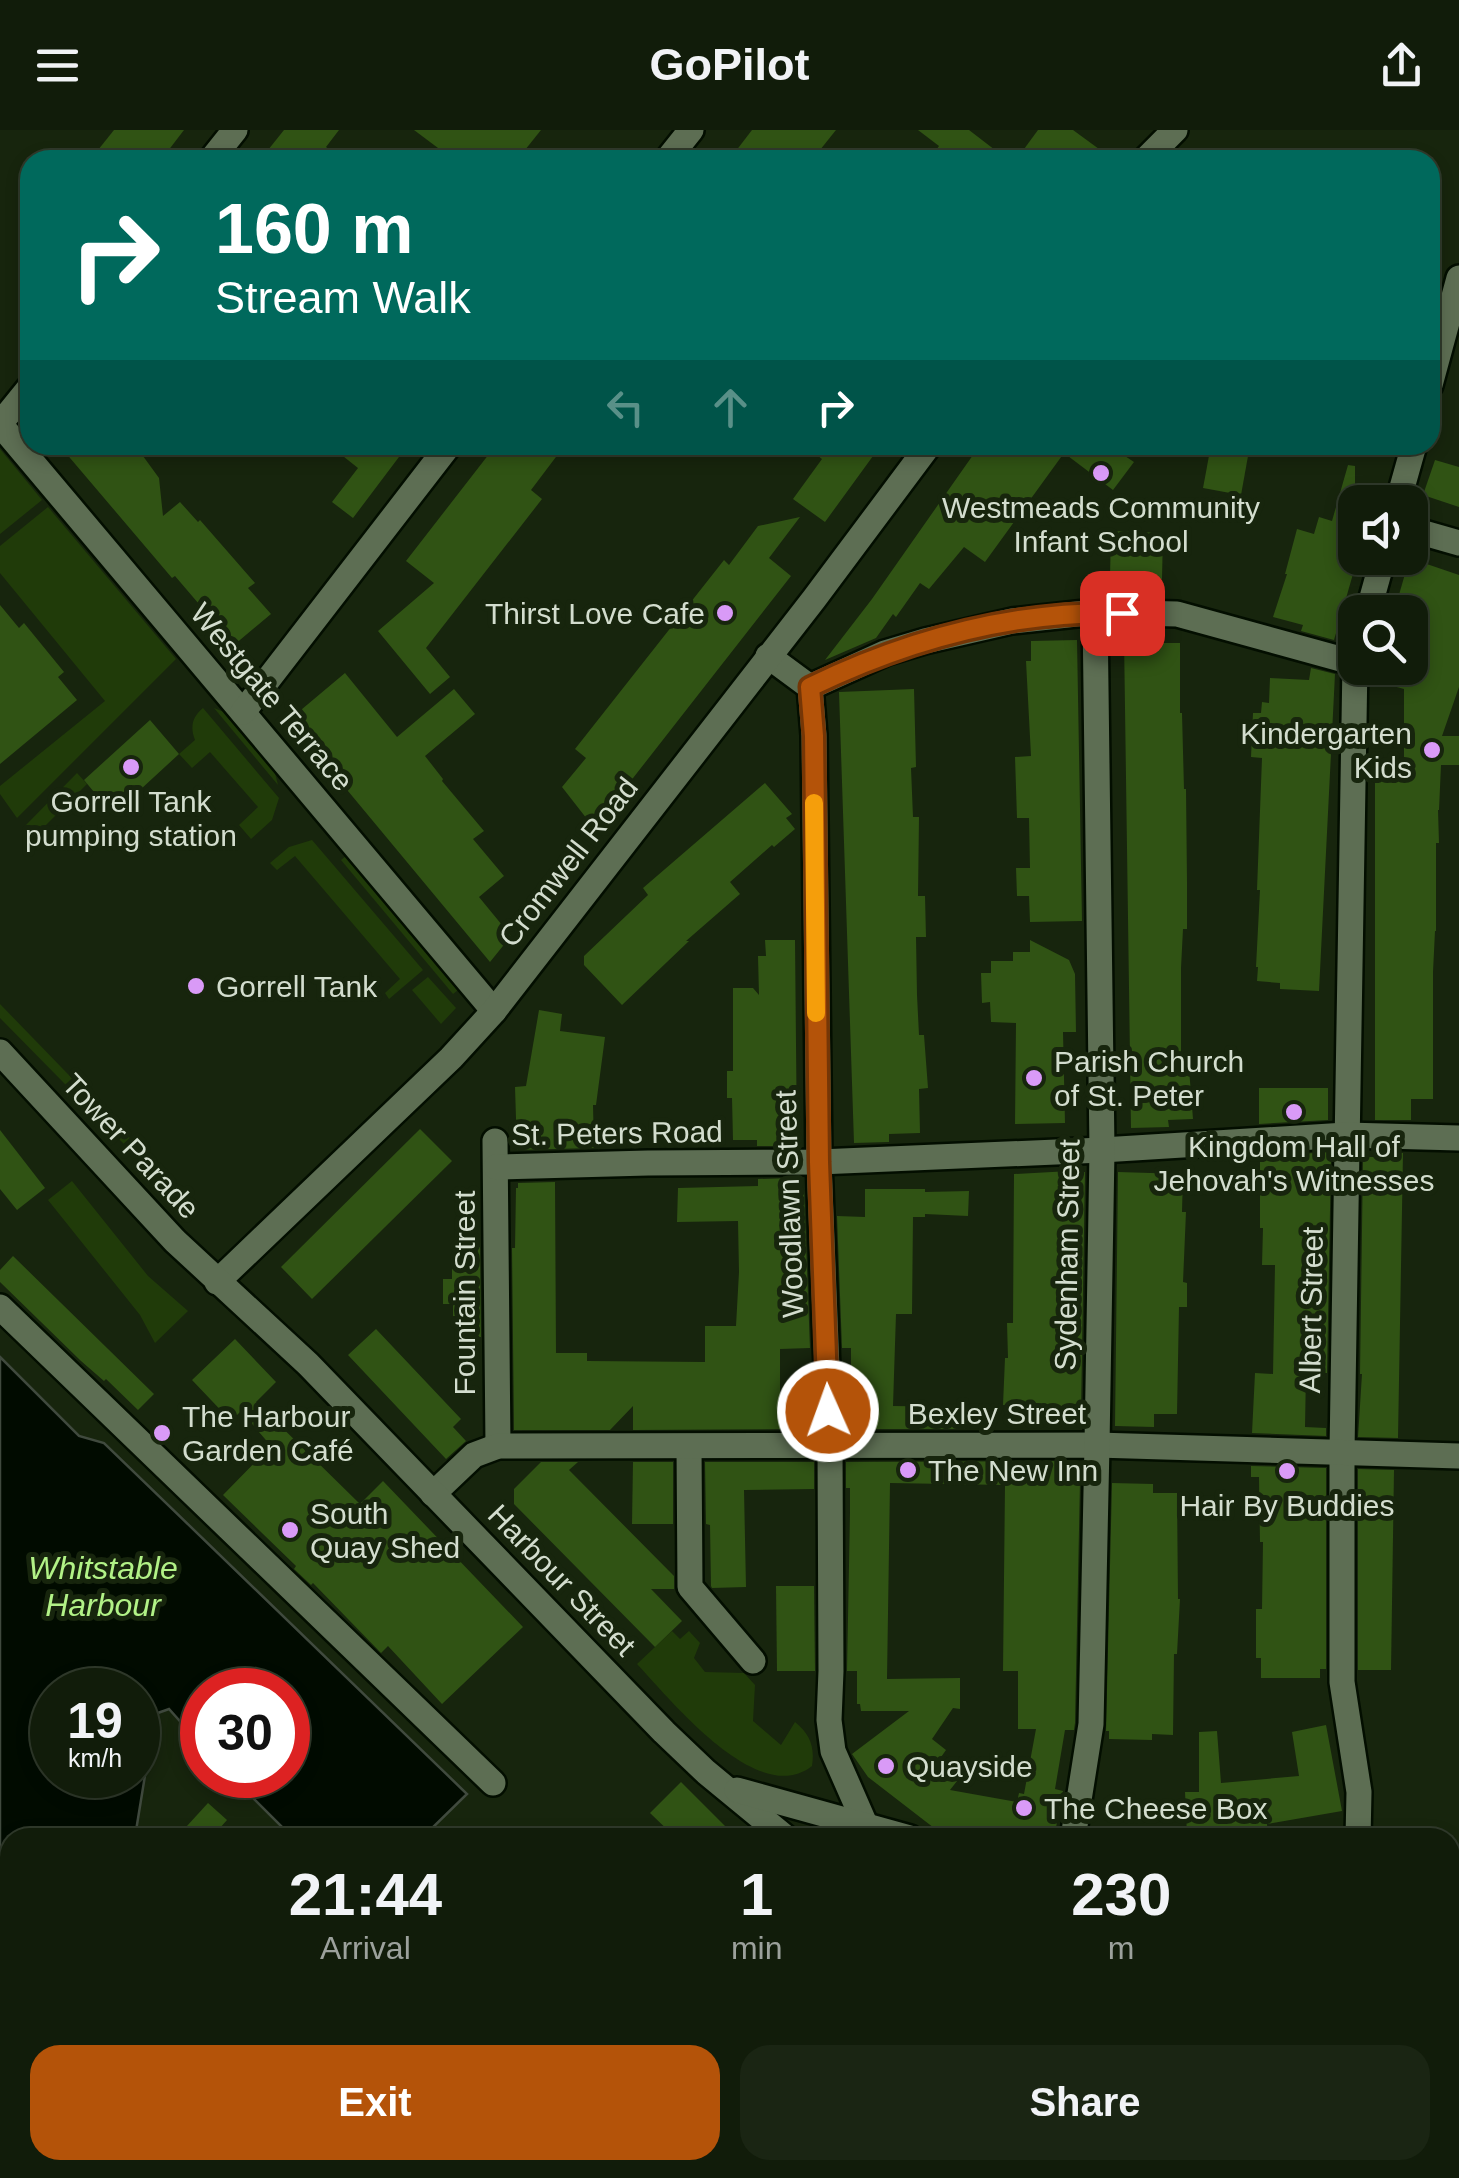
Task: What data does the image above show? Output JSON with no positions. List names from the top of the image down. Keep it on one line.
{"streets":{"street":["Westgate Terrace","Cromwell Road","St. Peters Road","Tower Parade","Woodlawn Street","Sydenham Street","Fountain Street","Albert Street","Bexley Street","Harbour Street"]},"crossings":[["Westgate Terrace","Cromwell Road"],["Cromwell Road","Tower Parade"],["Cromwell Road","Harbour Street"],["St. Peters Road","Woodlawn Street"],["St. Peters Road","Sydenham Street"],["St. Peters Road","Fountain Street"],["St. Peters Road","Albert Street"],["Tower Parade","Harbour Street"],["Woodlawn Street","Bexley Street"],["Woodlawn Street","Harbour Street"],["Sydenham Street","Bexley Street"],["Fountain Street","Bexley Street"],["Albert Street","Bexley Street"]],"water":["Whitstable Harbour"],"places":["Westmeads Community Infant School","Thirst Love Cafe","Kindergarten Kids","Gorrell Tank pumping station","Gorrell Tank","Parish Church of St. Peter","Kingdom Hall of Jehovah's Witnesses","The Harbour Garden Café","The New Inn","Hair By Buddies","South Quay Shed","Quayside","The Cheese Box"],"page":{"header":"GoPilot","turn":["160 m","Stream Walk"],"speed":"19 km/h","limit":"30","eta":["21:44","Arrival","1","min","230","m"],"buttons":["Exit","Share"]}}
